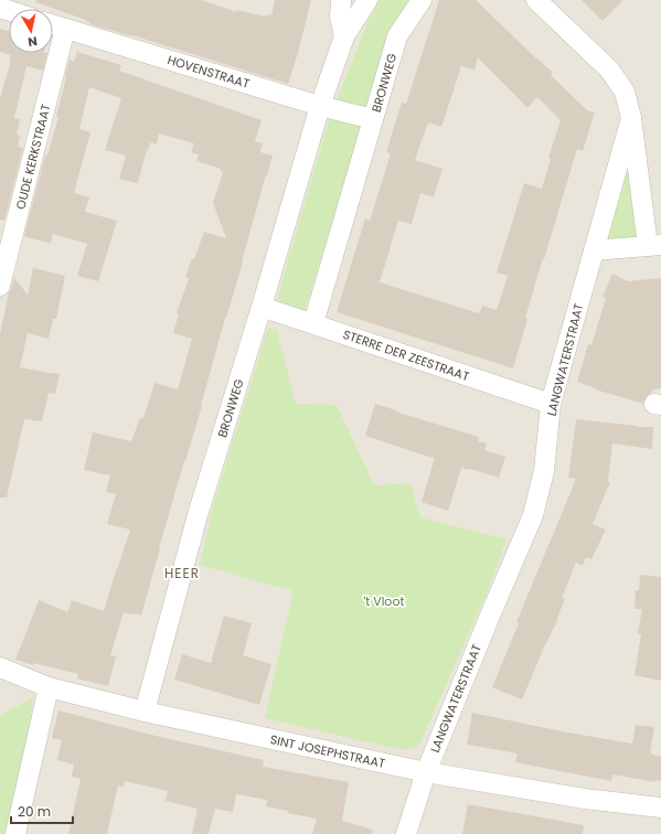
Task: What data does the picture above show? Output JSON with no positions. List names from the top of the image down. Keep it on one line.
{"streets":{"street":["HOVENSTRAAT","BRONWEG","OUDE KERKSTRAAT","STERRE DER ZEESTRAAT","LANGWATERSTRAAT","SINT JOSEPHSTRAAT"]},"crossings":[["HOVENSTRAAT","BRONWEG"],["HOVENSTRAAT","OUDE KERKSTRAAT"],["BRONWEG","STERRE DER ZEESTRAAT"],["BRONWEG","SINT JOSEPHSTRAAT"],["STERRE DER ZEESTRAAT","LANGWATERSTRAAT"],["LANGWATERSTRAAT","SINT JOSEPHSTRAAT"]],"districts":["HEER"],"parks":["'t Vloot"],"scale_bar":"20 m","north":"bottom"}
